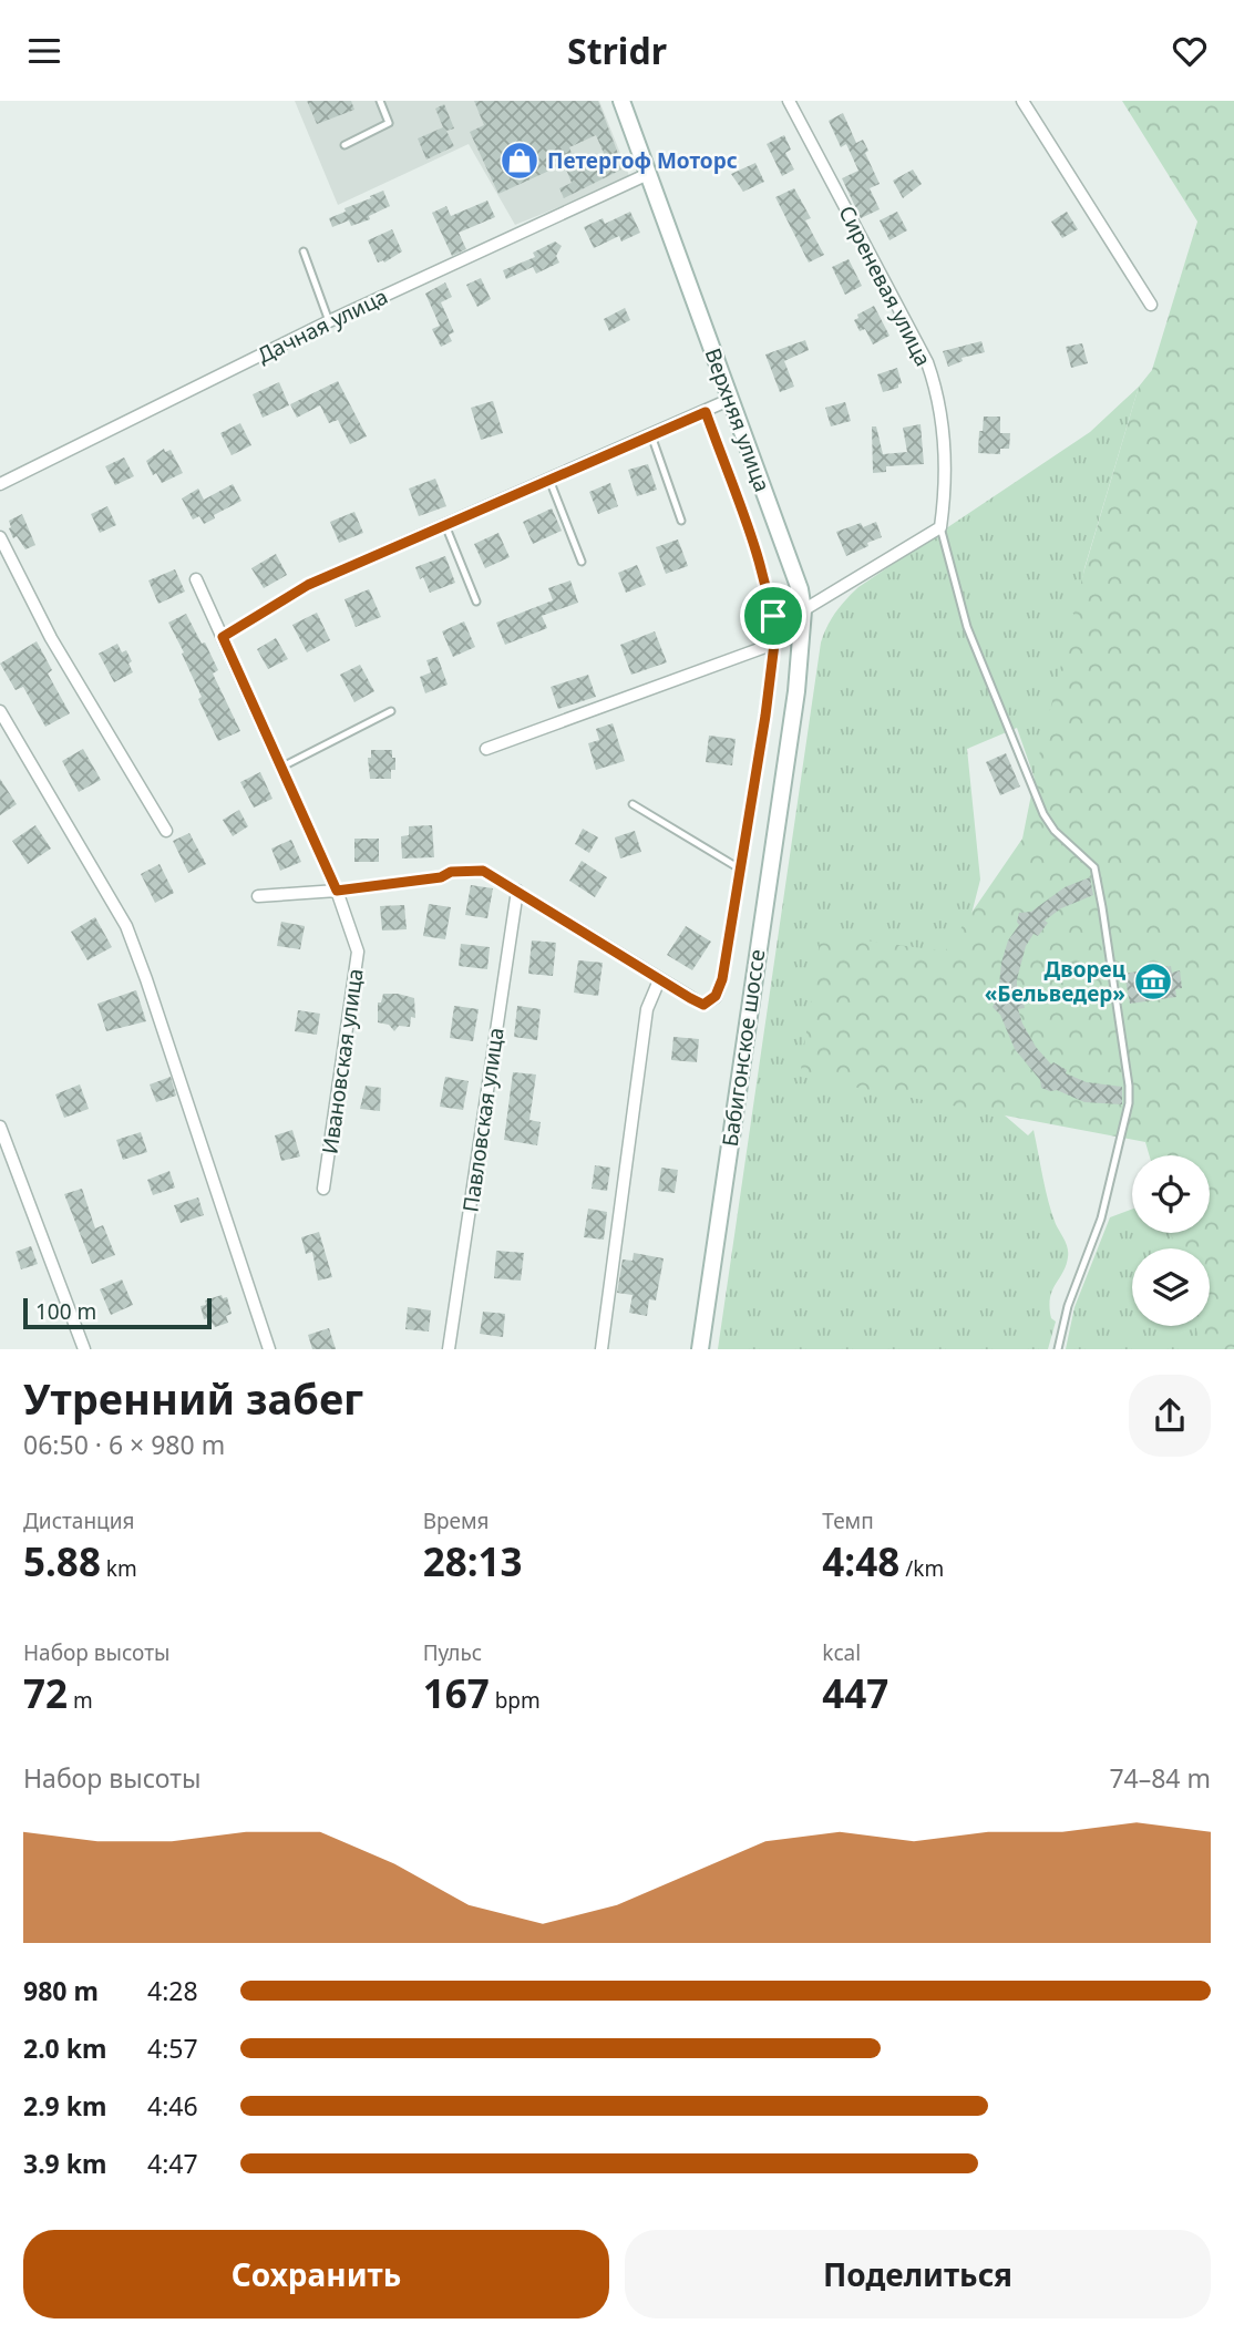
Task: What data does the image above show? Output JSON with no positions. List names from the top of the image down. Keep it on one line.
{"streets":{"street":["Сиреневая улица","Дачная улица","Верхняя улица","Бабигонское шоссе","Ивановская улица","Павловская улица"]},"crossings":[["Дачная улица","Верхняя улица"],["Верхняя улица","Бабигонское шоссе"]],"places":{"shop":["Петергоф Моторс"],"museum":["Дворец «Бельведер»"]},"scale_bar":"100 m","page":{"header":"Stridr","scale":"100 m","heading":["Утренний забег","06:50 · 6 × 980 m"],"stats":[["Дистанция","5.88 km"],["Время","28:13"],["Темп","4:48 /km"],["Набор высоты","72 m"],["Пульс","167 bpm"],["kcal","447"]],"chart":["Набор высоты","74–84 m"],"list":[{"name":"980 m","note":"4:28"},{"name":"2.0 km","note":"4:57"},{"name":"2.9 km","note":"4:46"},{"name":"3.9 km","note":"4:47"}],"buttons":["Сохранить","Поделиться"]}}
